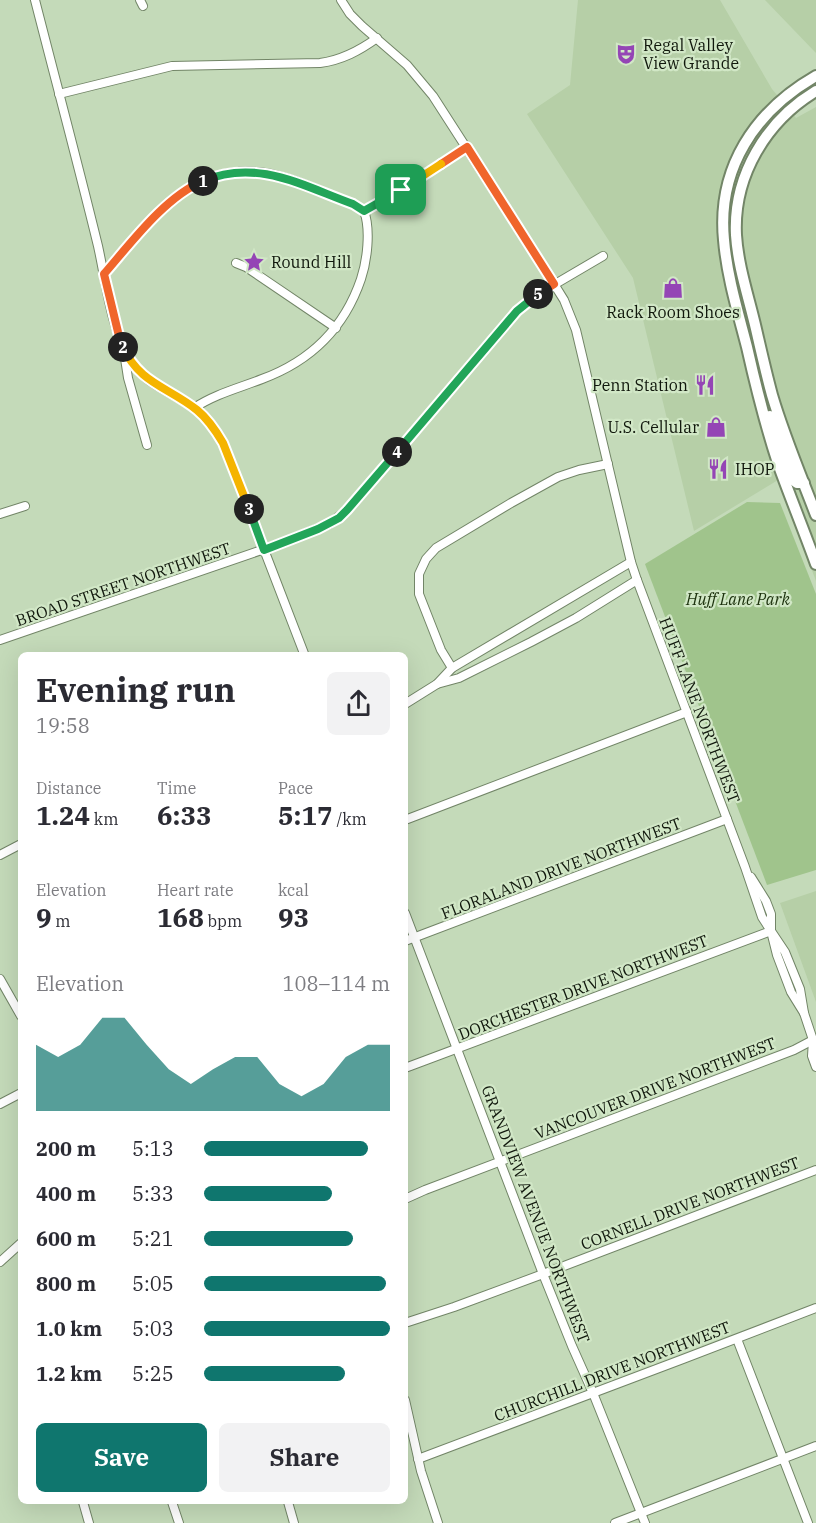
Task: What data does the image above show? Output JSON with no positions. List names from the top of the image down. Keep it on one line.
{"streets":{"street":["BROAD STREET NORTHWEST","HUFF LANE NORTHWEST","FLORALAND DRIVE NORTHWEST","DORCHESTER DRIVE NORTHWEST","VANCOUVER DRIVE NORTHWEST","CORNELL DRIVE NORTHWEST","GRANDVIEW AVENUE NORTHWEST","CHURCHILL DRIVE NORTHWEST"]},"crossings":[["BROAD STREET NORTHWEST","HUFF LANE NORTHWEST"],["HUFF LANE NORTHWEST","FLORALAND DRIVE NORTHWEST"],["HUFF LANE NORTHWEST","DORCHESTER DRIVE NORTHWEST"],["HUFF LANE NORTHWEST","VANCOUVER DRIVE NORTHWEST"],["FLORALAND DRIVE NORTHWEST","GRANDVIEW AVENUE NORTHWEST"],["DORCHESTER DRIVE NORTHWEST","GRANDVIEW AVENUE NORTHWEST"],["VANCOUVER DRIVE NORTHWEST","GRANDVIEW AVENUE NORTHWEST"],["CORNELL DRIVE NORTHWEST","GRANDVIEW AVENUE NORTHWEST"],["GRANDVIEW AVENUE NORTHWEST","CHURCHILL DRIVE NORTHWEST"]],"parks":["Huff Lane Park"],"places":{"theatre":["Regal Valley View Grande"],"place":["Round Hill"],"shop":["Rack Room Shoes","U.S. Cellular"],"restaurant":["Penn Station","IHOP"]},"page":{"pins":["1","5","2","4","3"],"heading":["Evening run","19:58"],"stats":[["Distance","1.24 km"],["Time","6:33"],["Pace","5:17 /km"],["Elevation","9 m"],["Heart rate","168 bpm"],["kcal","93"]],"chart":["Elevation","108–114 m"],"list":[{"name":"200 m","note":"5:13"},{"name":"400 m","note":"5:33"},{"name":"600 m","note":"5:21"},{"name":"800 m","note":"5:05"},{"name":"1.0 km","note":"5:03"},{"name":"1.2 km","note":"5:25"}],"buttons":["Save","Share"]}}
